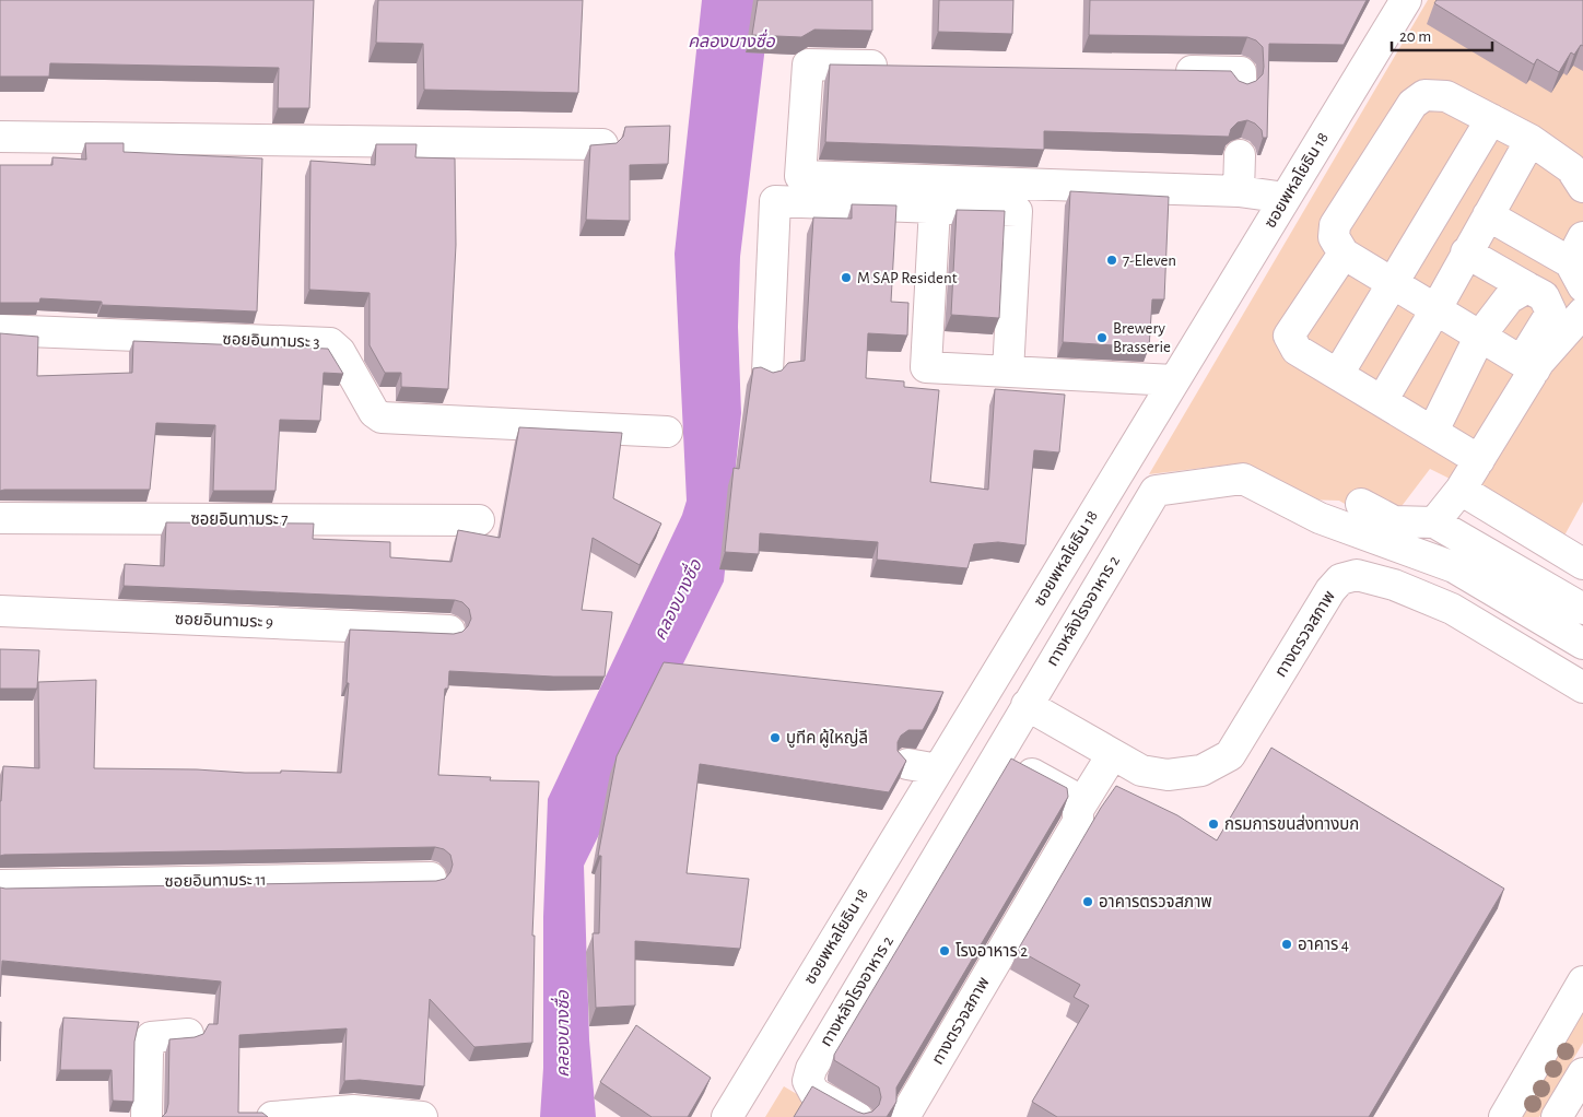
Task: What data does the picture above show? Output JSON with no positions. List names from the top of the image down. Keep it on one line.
{"streets":{"street":["ซอยพหลโยธิน 18","ซอยอินทามระ 3","ซอยอินทามระ 7","ทางหลังโรงอาหาร 2","ซอยอินทามระ 9","ทางตรวจสภาพ","ซอยอินทามระ 11"]},"crossings":[["ทางหลังโรงอาหาร 2","ทางตรวจสภาพ"]],"water":["คลองบางซื่อ"],"places":["7-Eleven","M SAP Resident","Brewery Brasserie","บูทีค ผู้ใหญ่ลี","กรมการขนส่งทางบก","อาคารตรวจสภาพ","อาคาร 4","โรงอาหาร 2"],"scale_bar":"20 m"}
